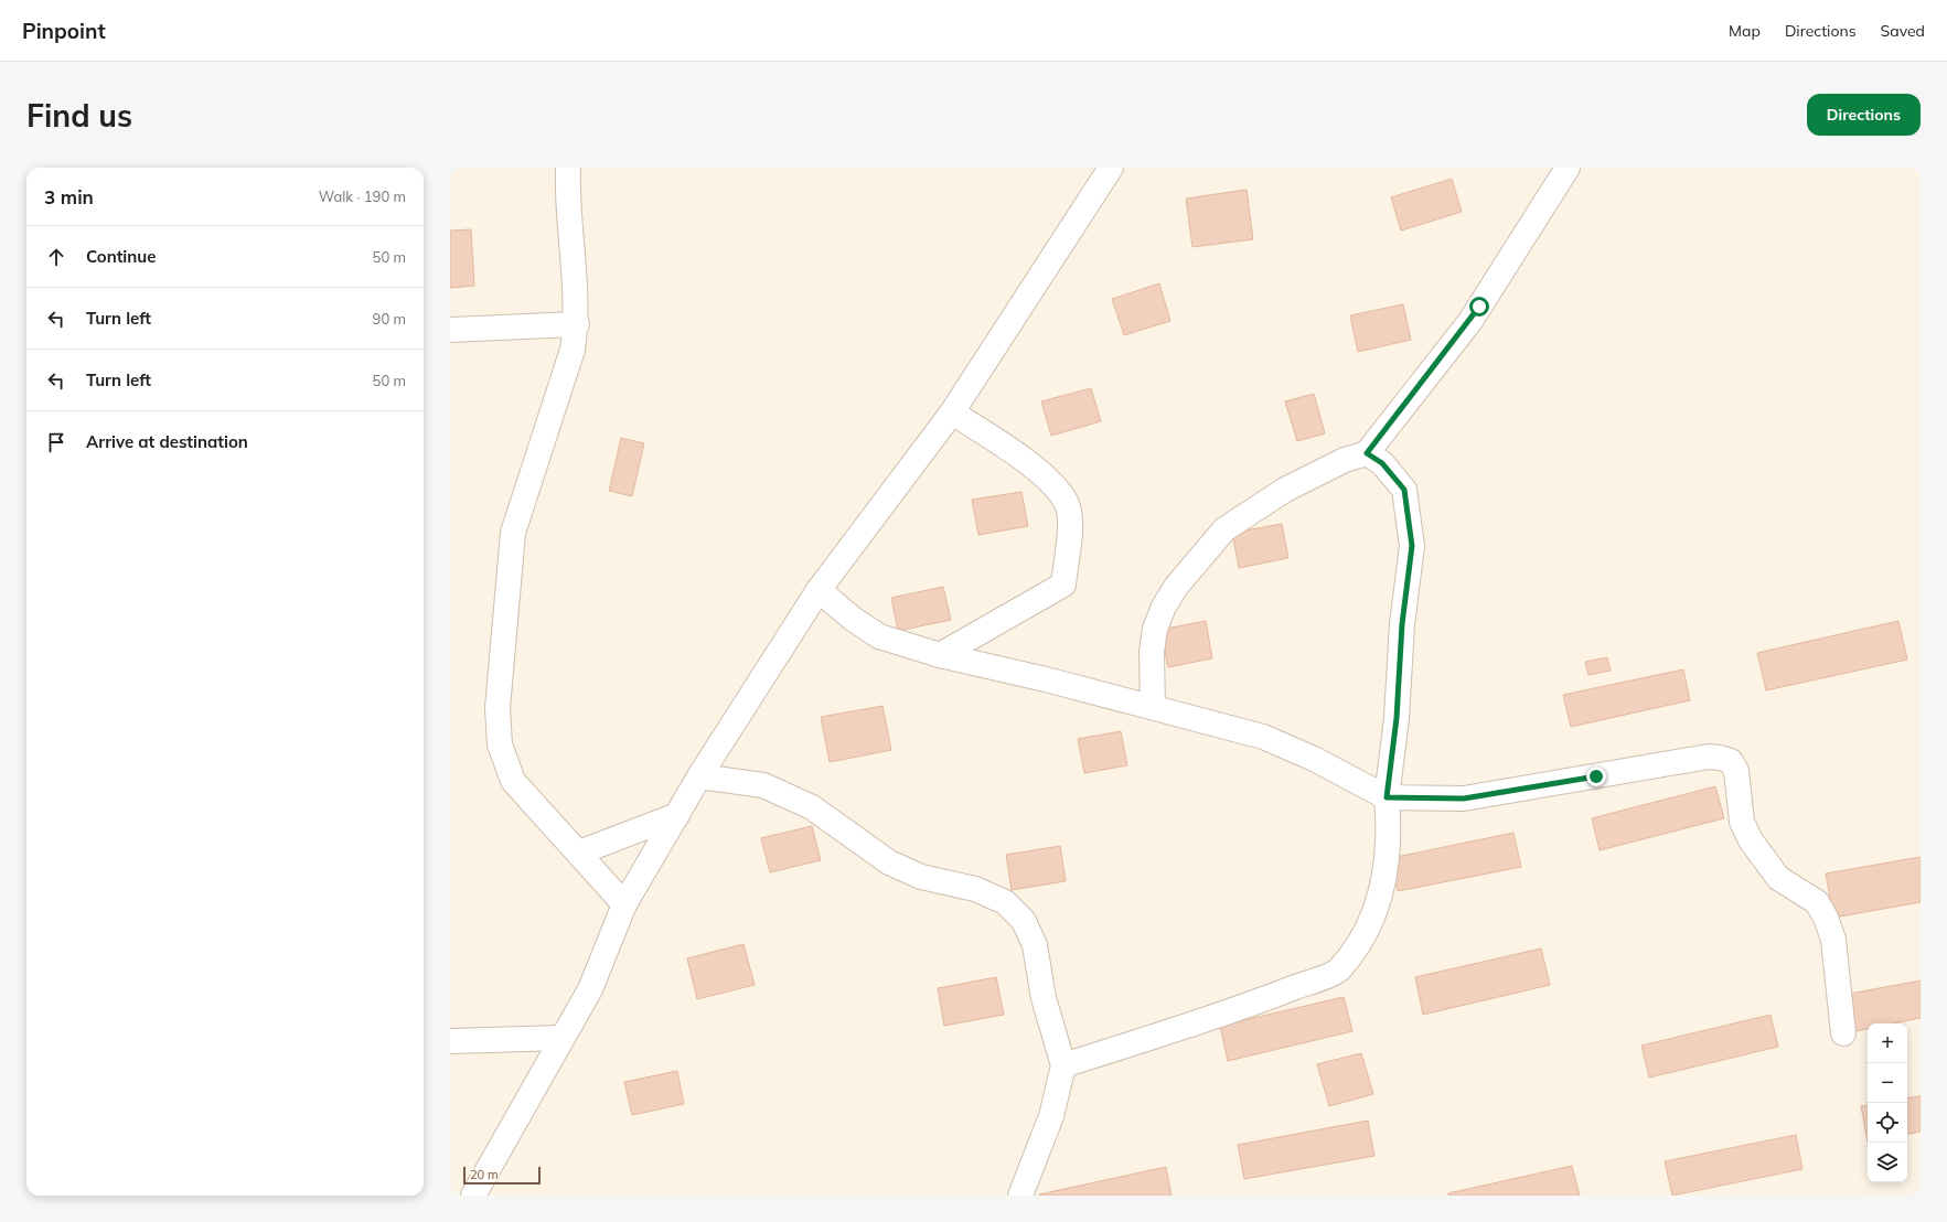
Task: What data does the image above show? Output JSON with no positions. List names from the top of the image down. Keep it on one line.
{"scale_bar":"20 m","page":{"header":"Pinpoint","nav":["Map","Directions","Saved"],"buttons":"Directions","title":"Find us","heading":["3 min","Walk · 190 m"],"list":[["Continue","50 m"],["Turn left","90 m"],["Turn left","50 m"],"Arrive at destination"],"map_buttons":["+","−"],"scale":"20 m"}}
